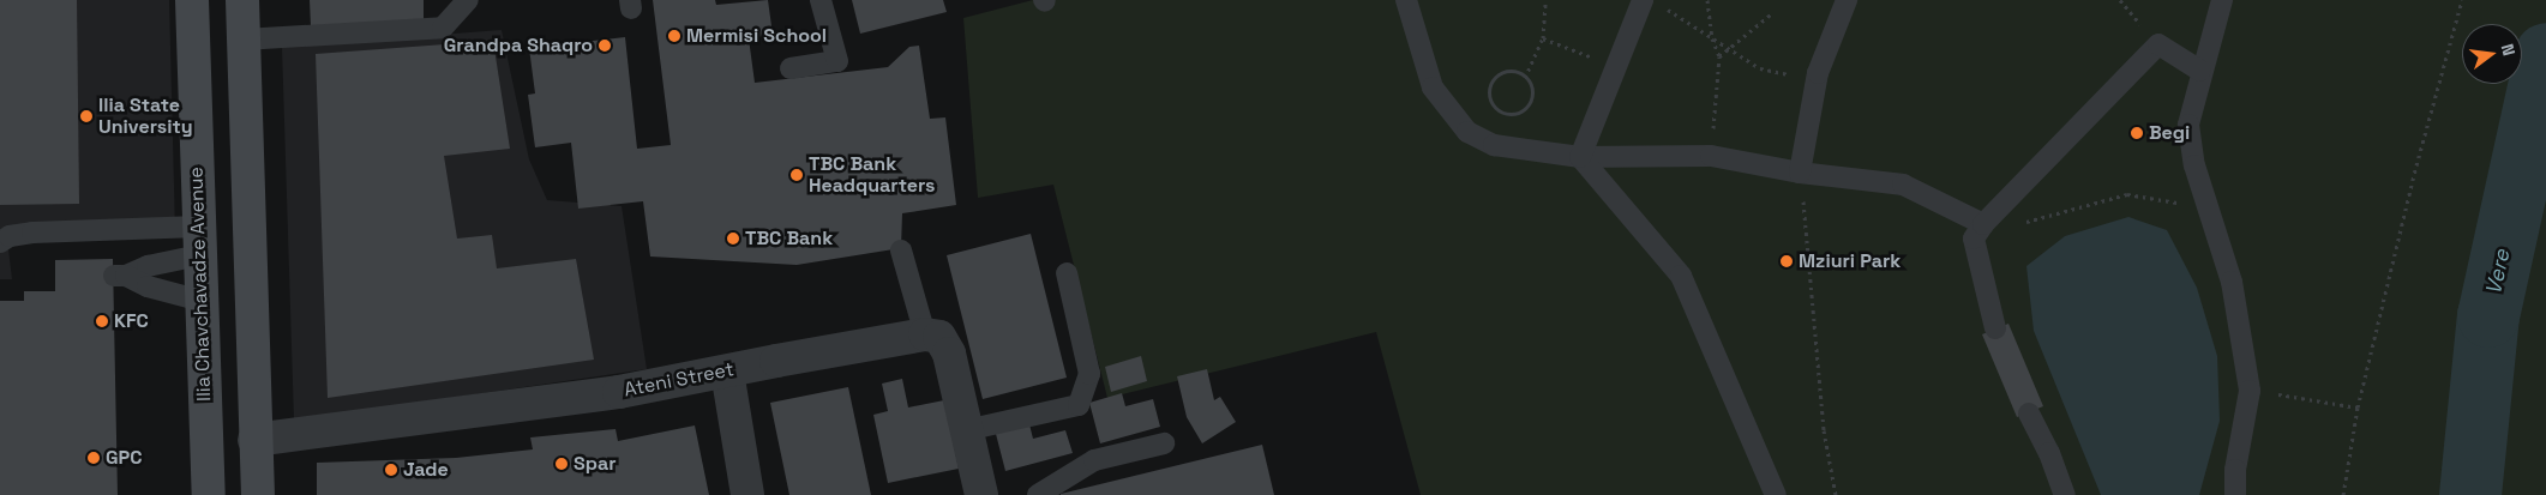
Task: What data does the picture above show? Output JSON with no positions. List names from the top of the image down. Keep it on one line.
{"streets":{"main road":["Ilia Chavchavadze Avenue"],"street":["Ateni Street"]},"water":["Vere"],"places":["Mermisi School","Grandpa Shaqro","Ilia State University","Begi","TBC Bank Headquarters","TBC Bank","Mziuri Park","KFC","GPC","Spar","Jade"],"north":"right"}
